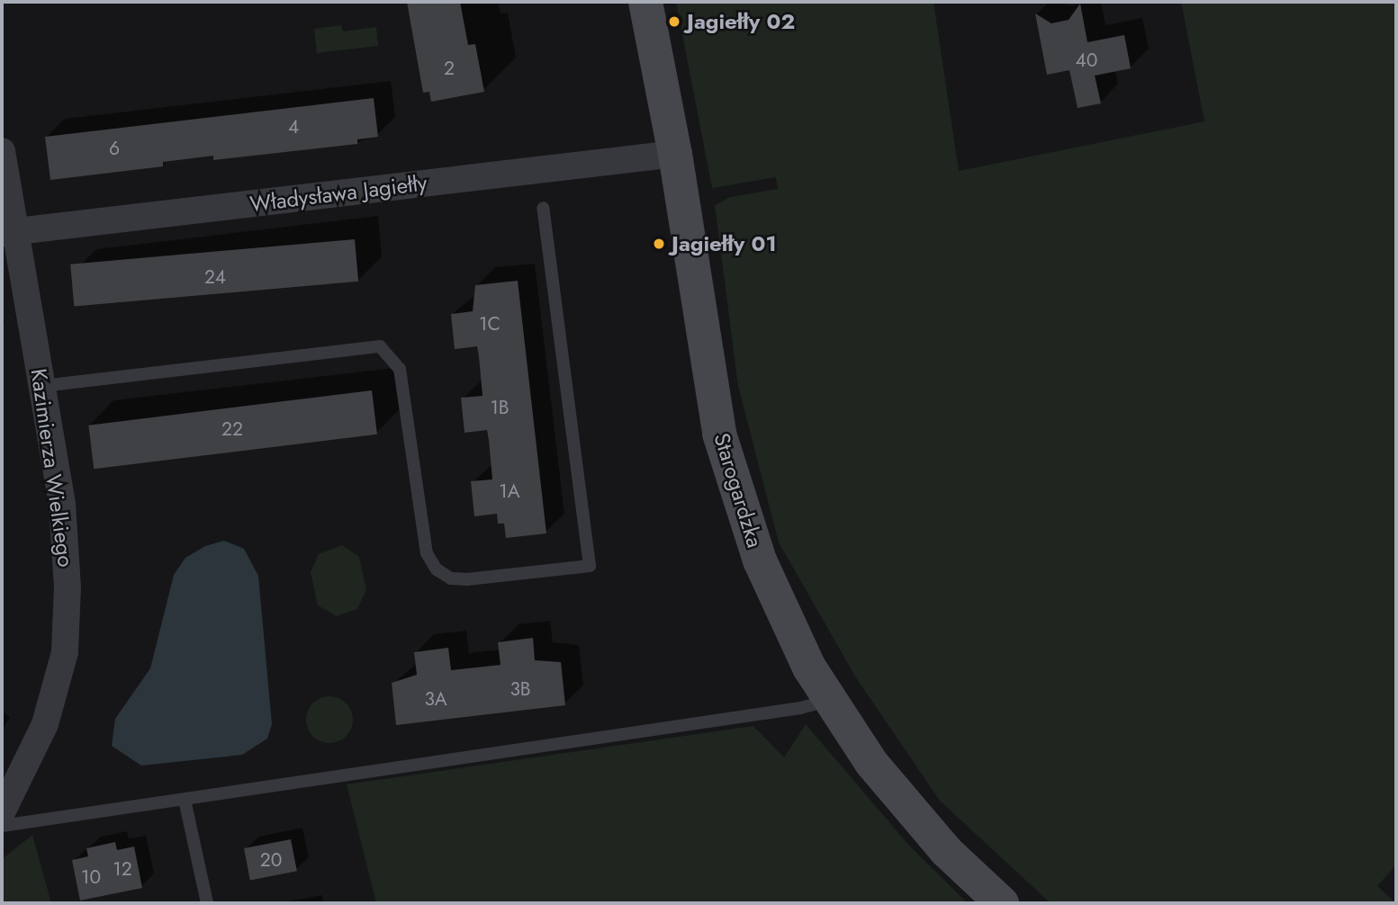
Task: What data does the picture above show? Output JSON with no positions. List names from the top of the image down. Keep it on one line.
{"streets":{"main road":["Starogardzka"],"street":["Władysława Jagiełły","Kazimierza Wielkiego"]},"crossings":[["Władysława Jagiełły","Kazimierza Wielkiego"],["Władysława Jagiełły","Starogardzka"]],"places":["Jagiełły 02","Jagiełły 01"],"house_numbers":["40","2","4","6","24","1C","1B","22","1A","3B","3A","20","12","10"]}
